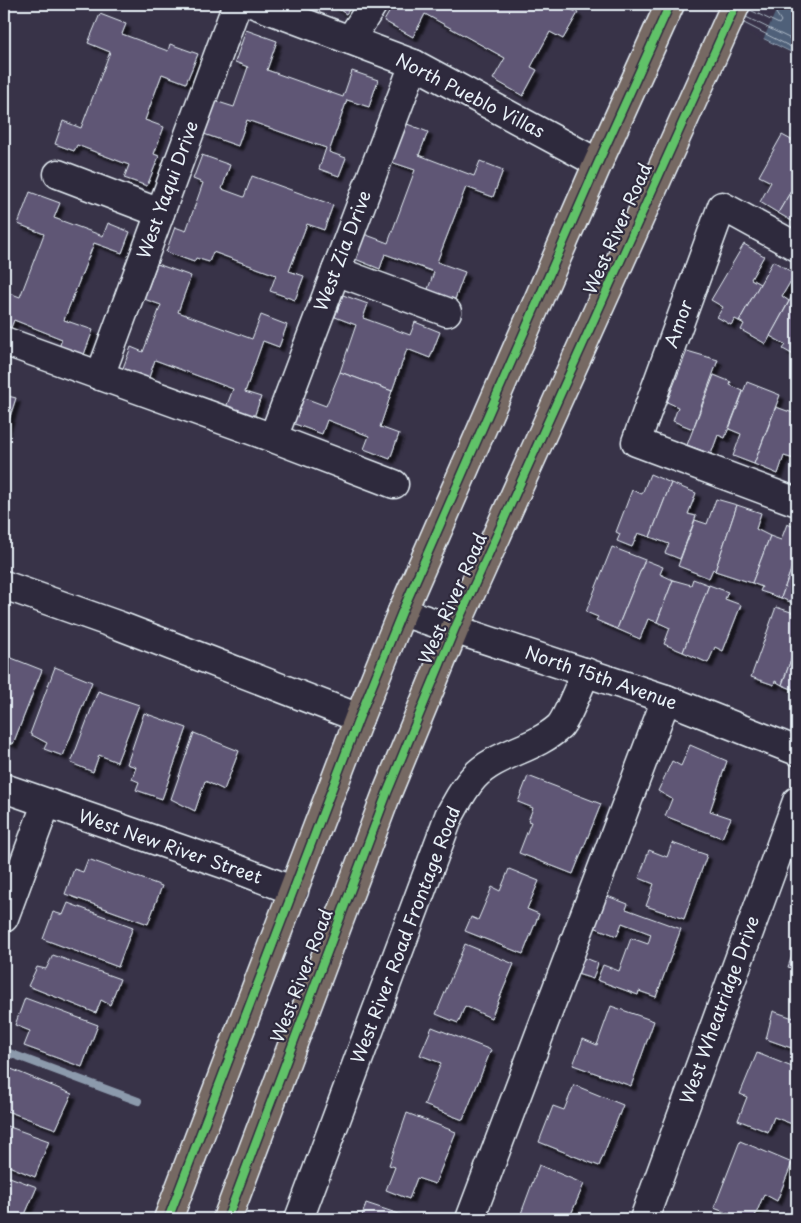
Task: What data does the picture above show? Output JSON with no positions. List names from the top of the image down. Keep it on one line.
{"streets":{"main road":["West River Road"],"street":["North Pueblo Villas","West Yaqui Drive","West Zia Drive","Amor","North 15th Avenue","West New River Street","West River Road Frontage Road","West Wheatridge Drive"]},"crossings":[["North Pueblo Villas","West Zia Drive"],["West River Road","North 15th Avenue"],["North 15th Avenue","West River Road Frontage Road"]]}
